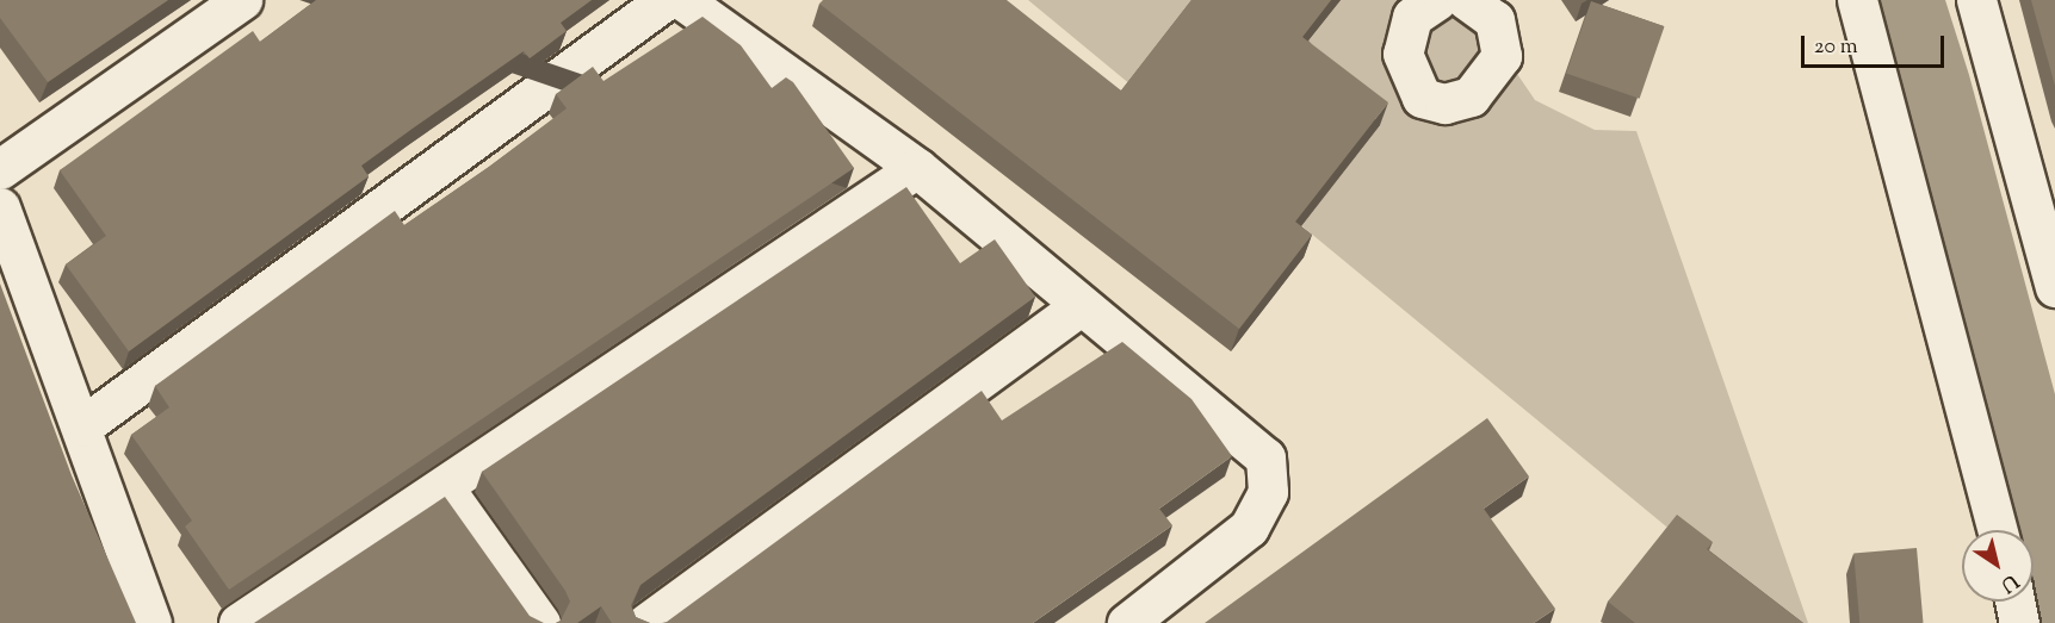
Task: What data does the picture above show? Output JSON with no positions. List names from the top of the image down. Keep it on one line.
{"scale_bar":"20 m","north":"bottom right"}
